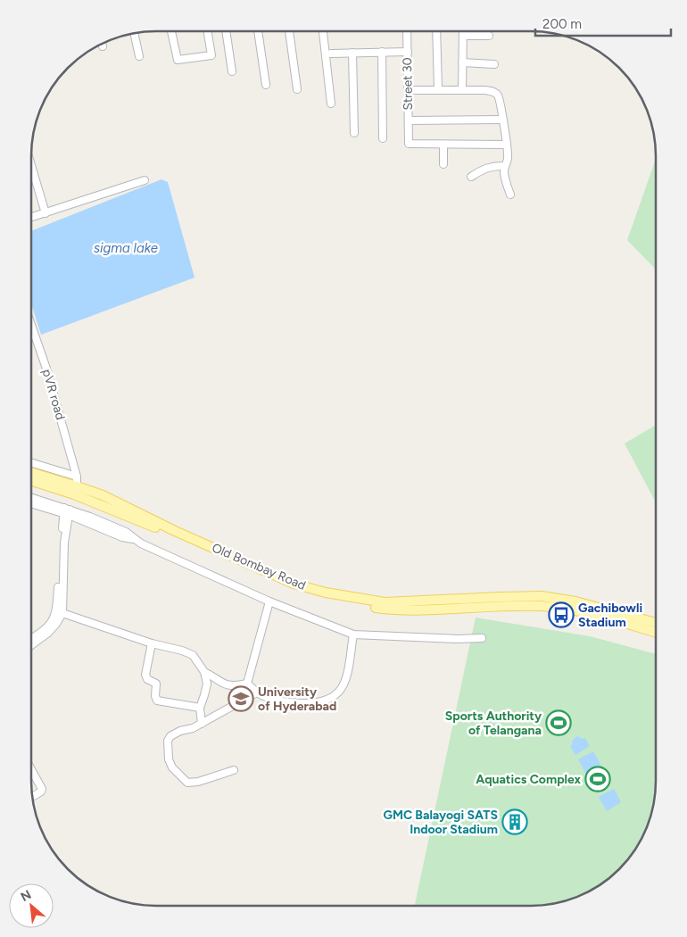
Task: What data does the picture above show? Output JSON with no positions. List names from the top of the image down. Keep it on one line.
{"streets":{"main road":["Old Bombay Road"],"street":["Street 30","pVR road"]},"crossings":[["pVR road","Old Bombay Road"]],"water":["sigma lake"],"places":{"bus stop":["Gachibowli Stadium"],"school or university":["University of Hyderabad"],"sports":["Sports Authority of Telangana","Aquatics Complex"],"building":["GMC Balayogi SATS Indoor Stadium"]},"scale_bar":"200 m","north":"top left"}
